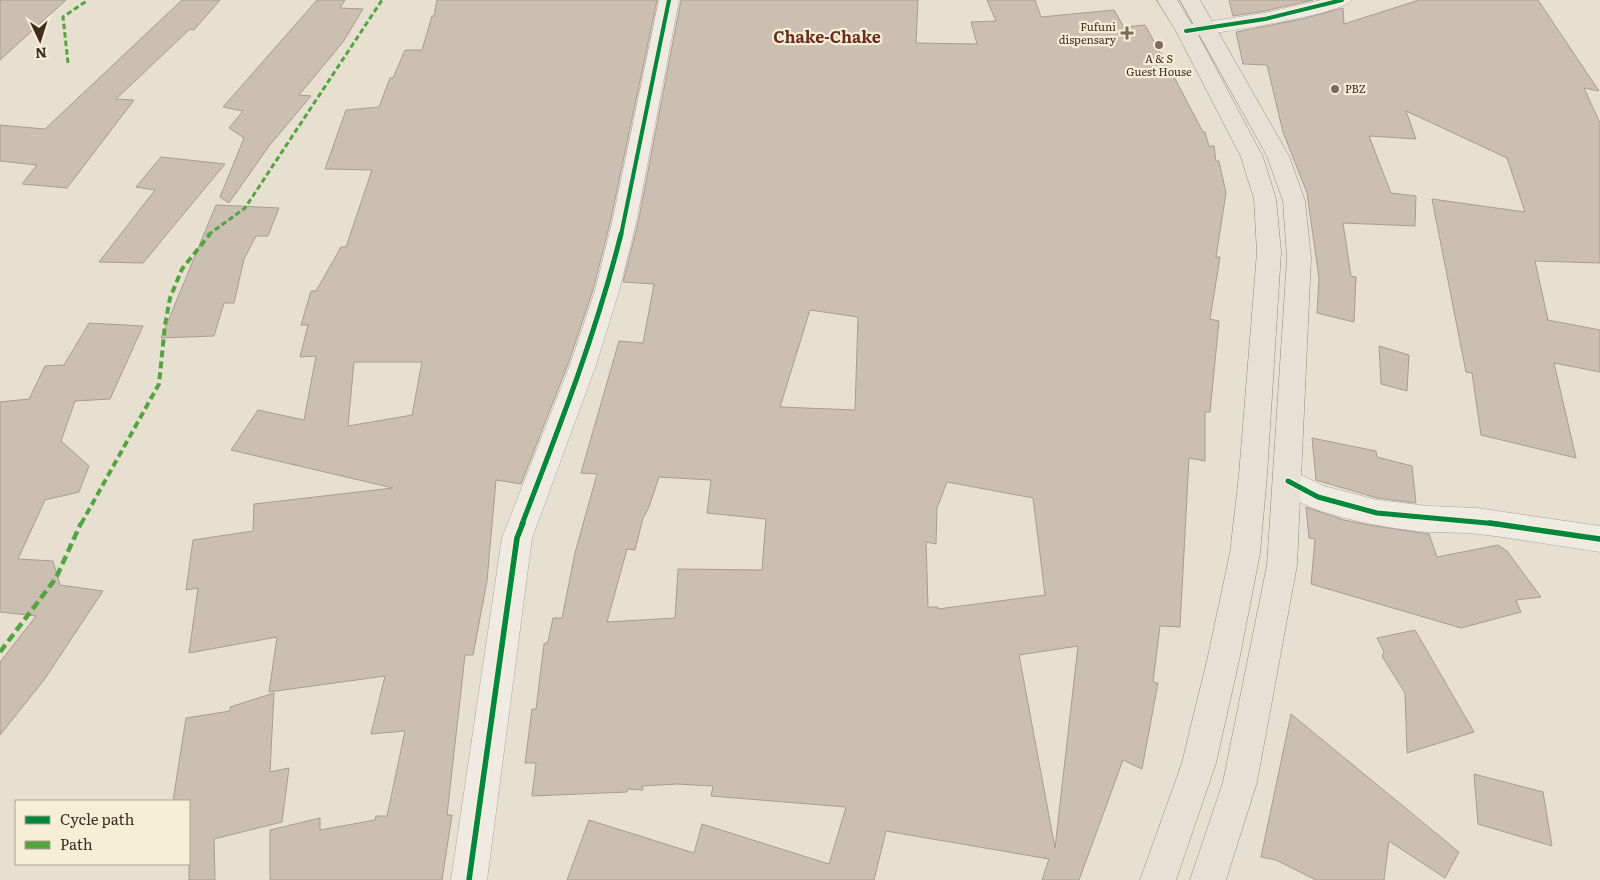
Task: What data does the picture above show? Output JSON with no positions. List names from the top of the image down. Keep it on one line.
{"districts":["Chake-Chake"],"places":{"health":["Fufuni dispensary"],"other":["A & S Guest House","PBZ"]},"legend":["Cycle path","Path"],"north":"bottom"}
